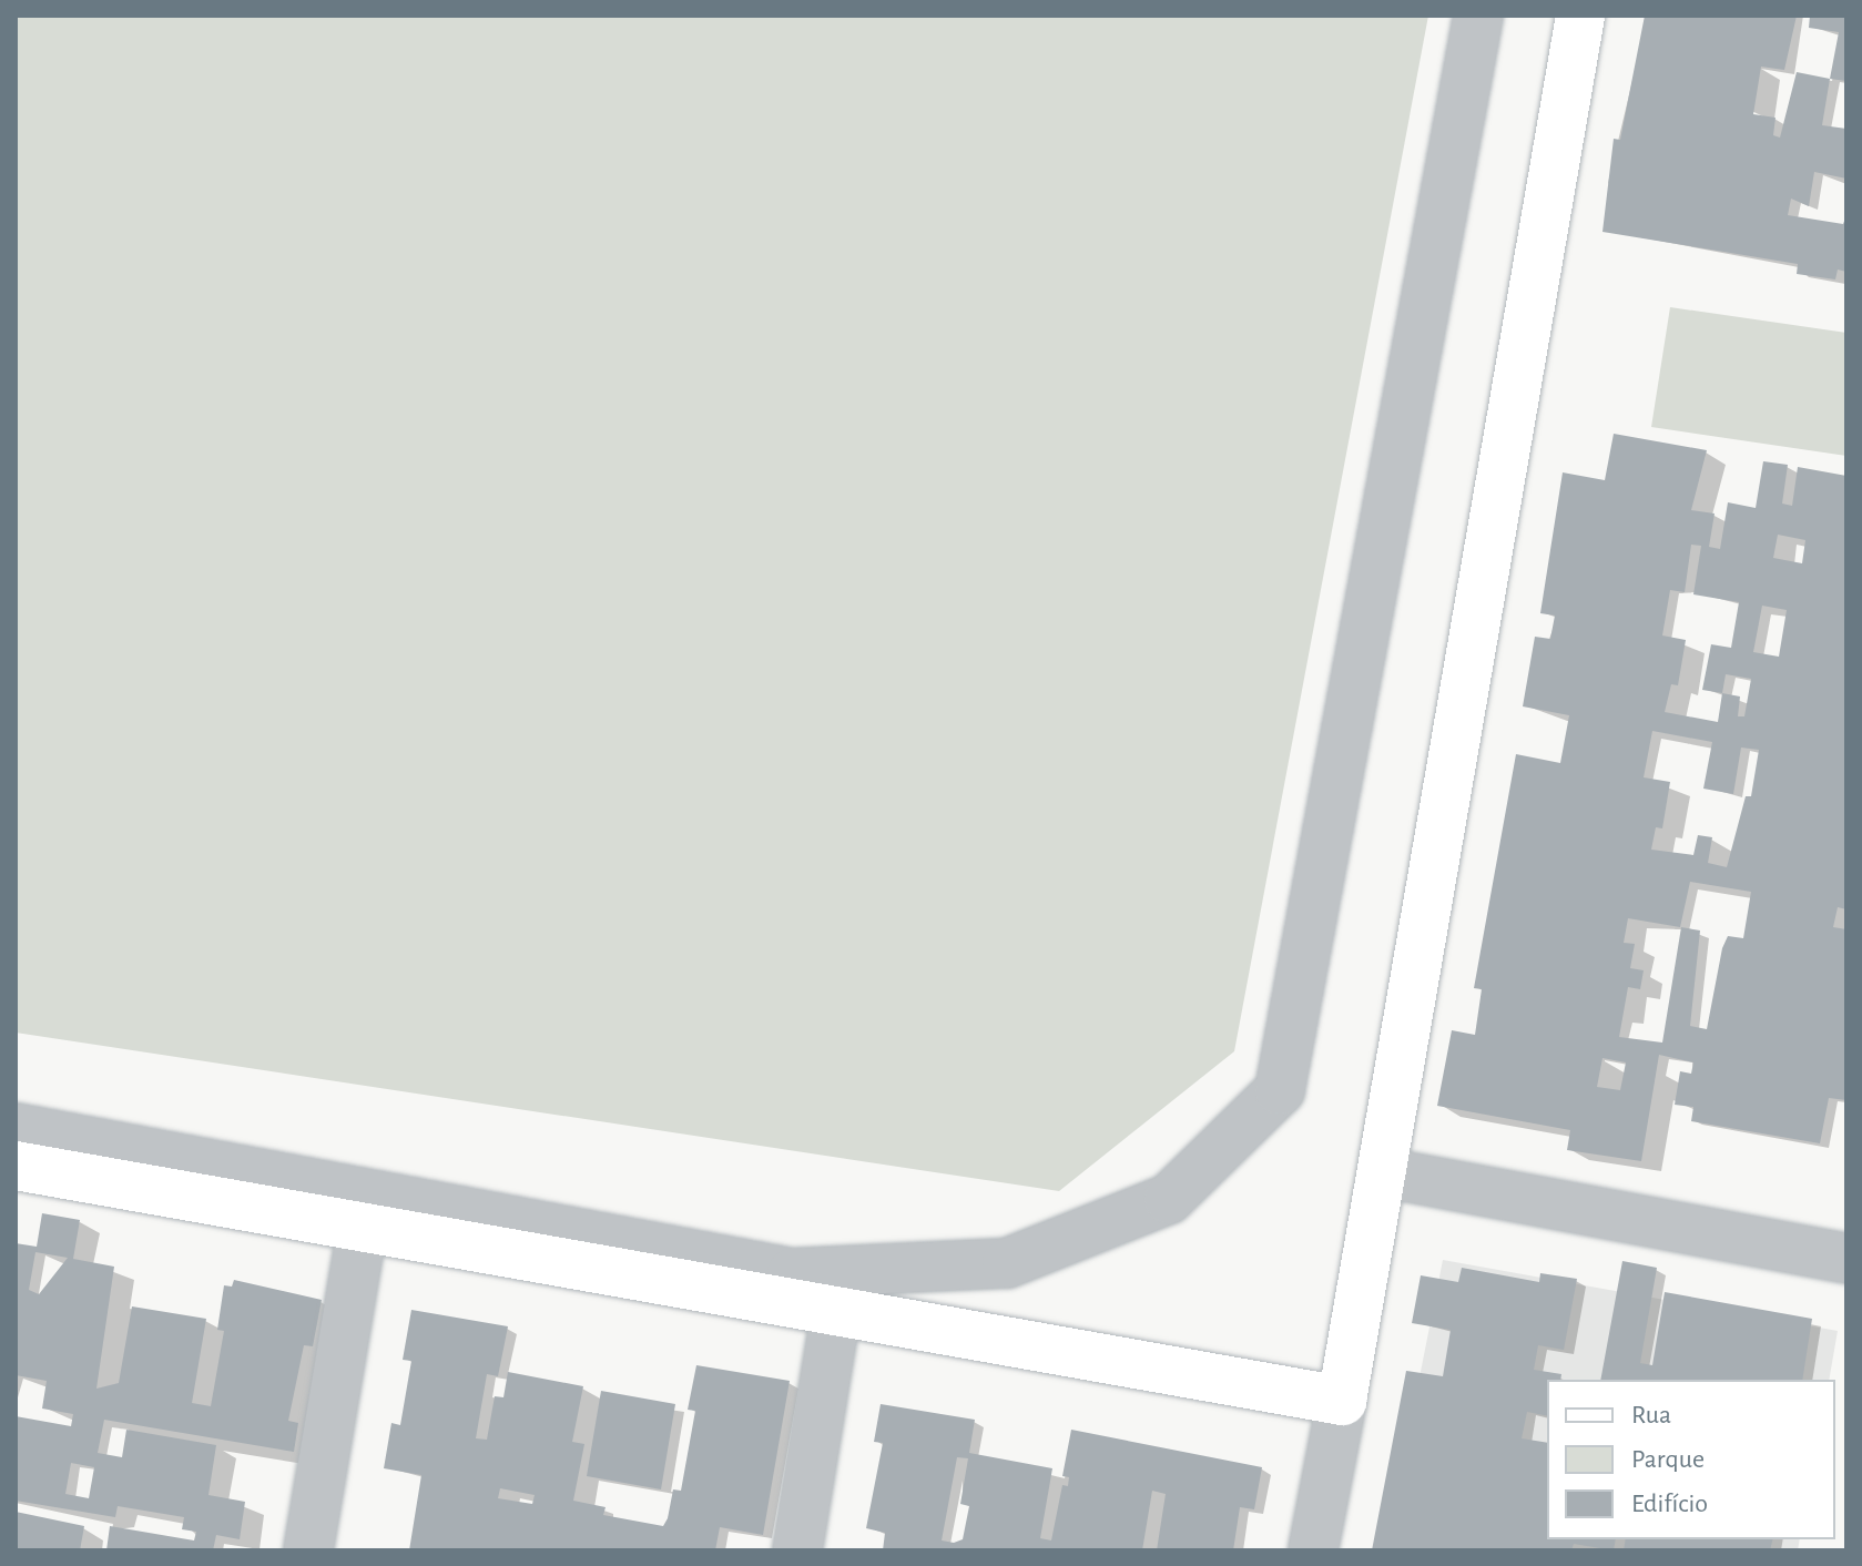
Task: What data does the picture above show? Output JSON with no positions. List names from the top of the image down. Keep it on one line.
{"legend":["Rua","Parque","Edifício"]}
